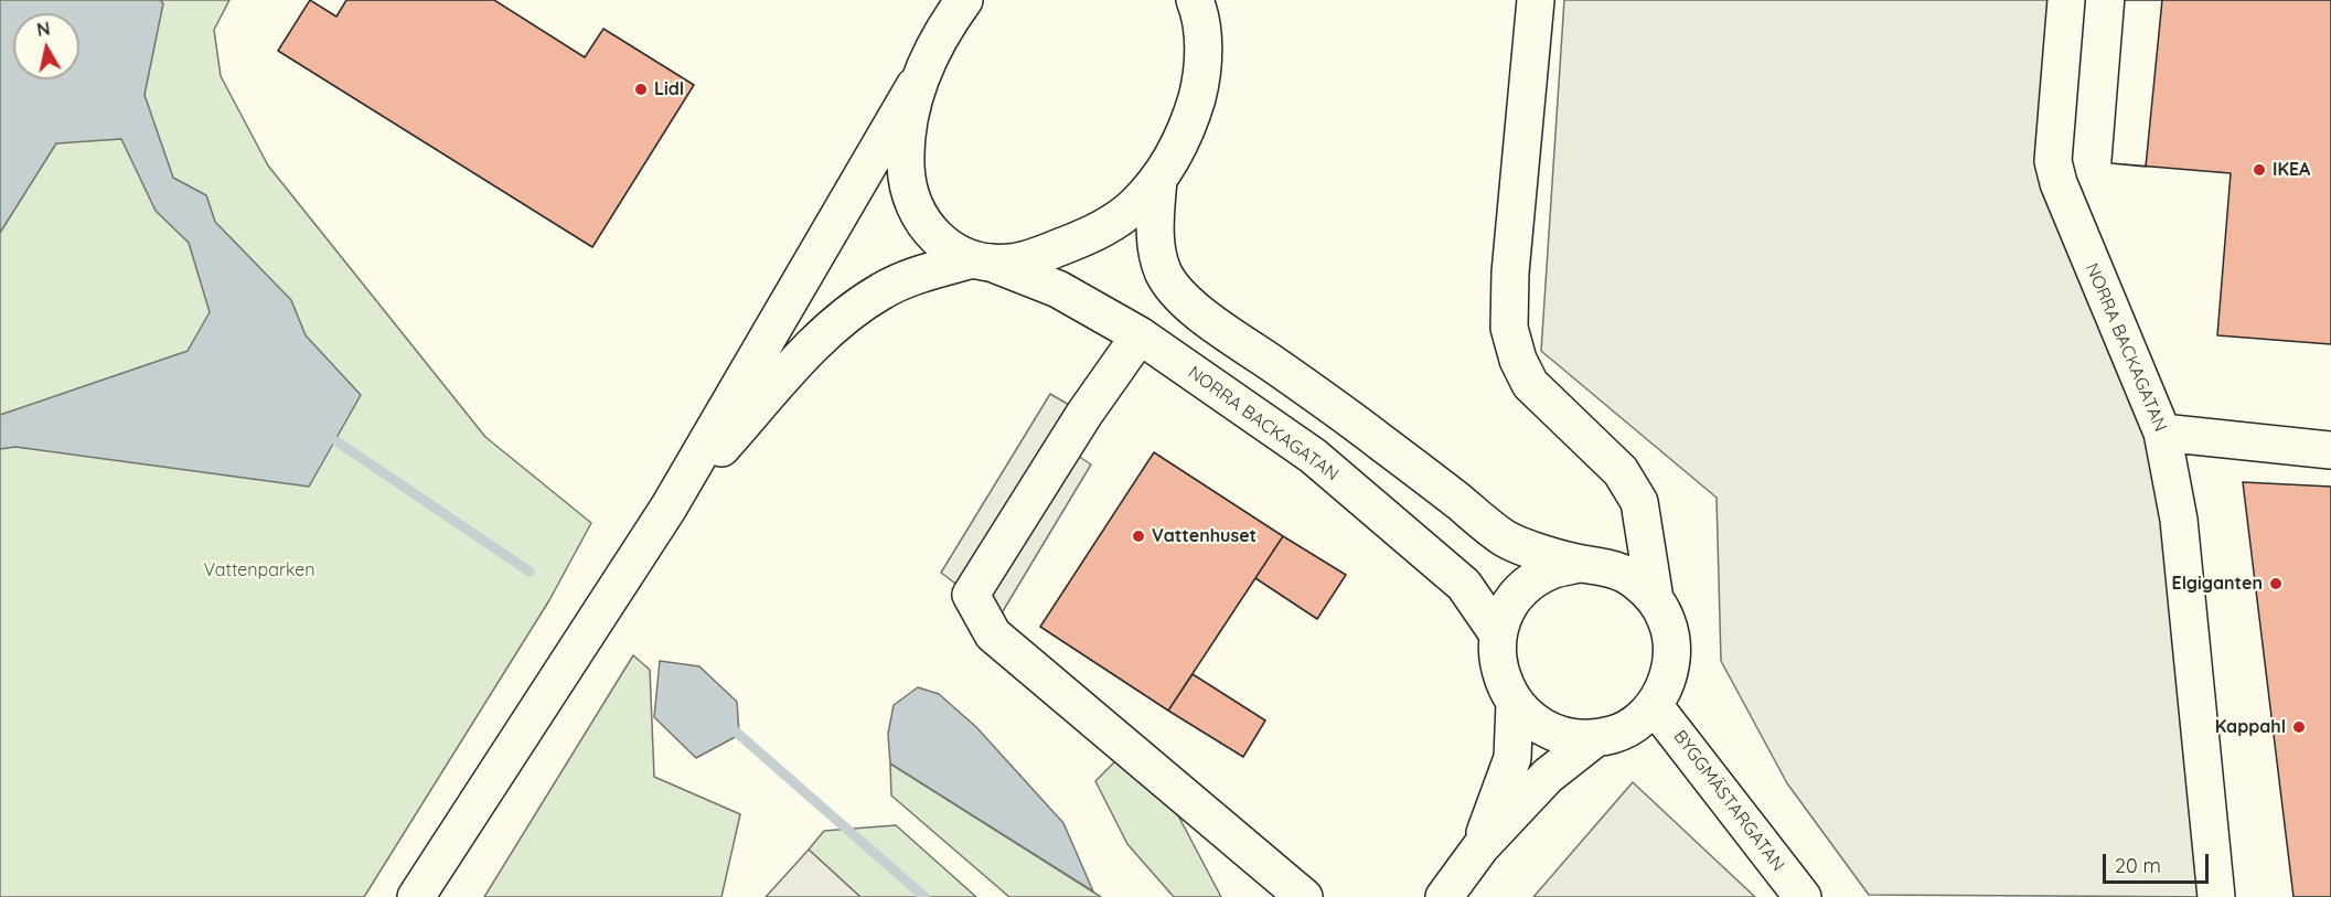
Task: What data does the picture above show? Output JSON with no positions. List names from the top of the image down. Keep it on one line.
{"streets":{"main road":["NORRA BACKAGATAN","BYGGMÄSTARGATAN"]},"crossings":[["NORRA BACKAGATAN","BYGGMÄSTARGATAN"]],"parks":["Vattenparken"],"places":["Lidl","IKEA","Vattenhuset","Elgiganten","Kappahl"],"scale_bar":"20 m","north":"top"}
